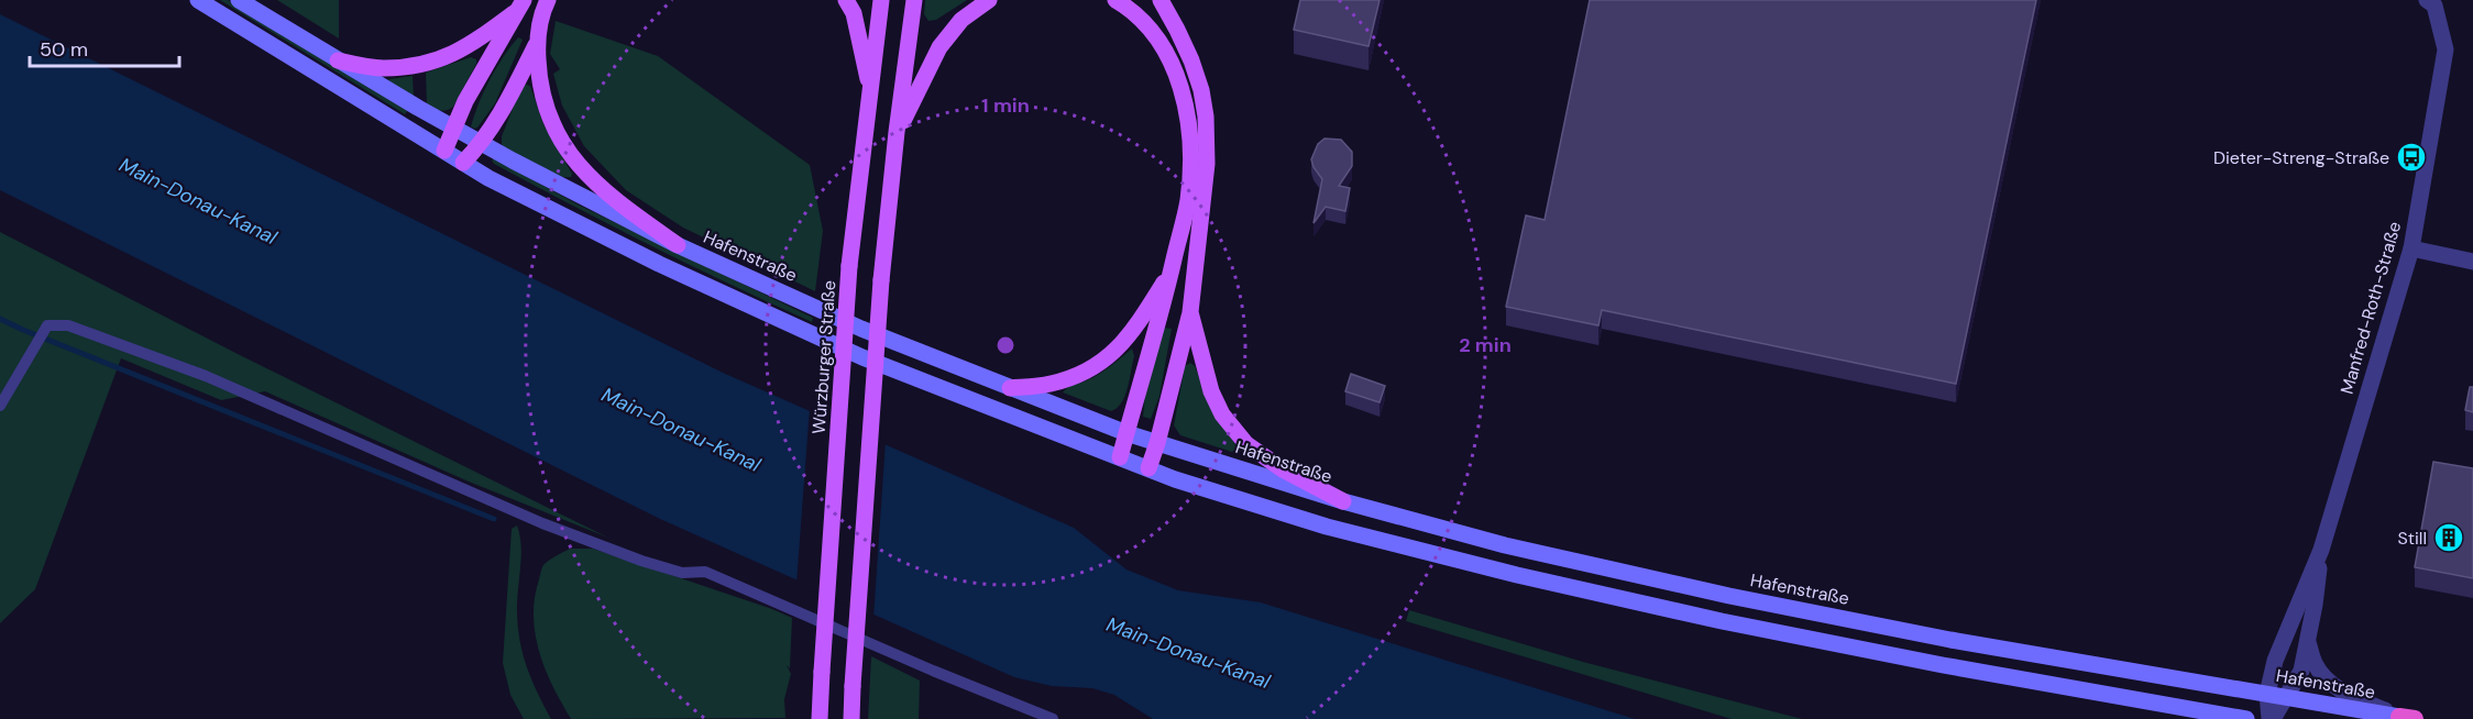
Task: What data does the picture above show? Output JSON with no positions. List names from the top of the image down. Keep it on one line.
{"streets":{"main road":["Hafenstraße","Würzburger Straße"],"street":["Manfred-Roth-Straße"]},"crossings":[["Hafenstraße","Manfred-Roth-Straße"]],"water":["Main-Donau-Kanal"],"places":{"bus stop":["Dieter-Streng-Straße"],"building":["Still"]},"scale_bar":"50 m","rings":["1 min","2 min"]}
